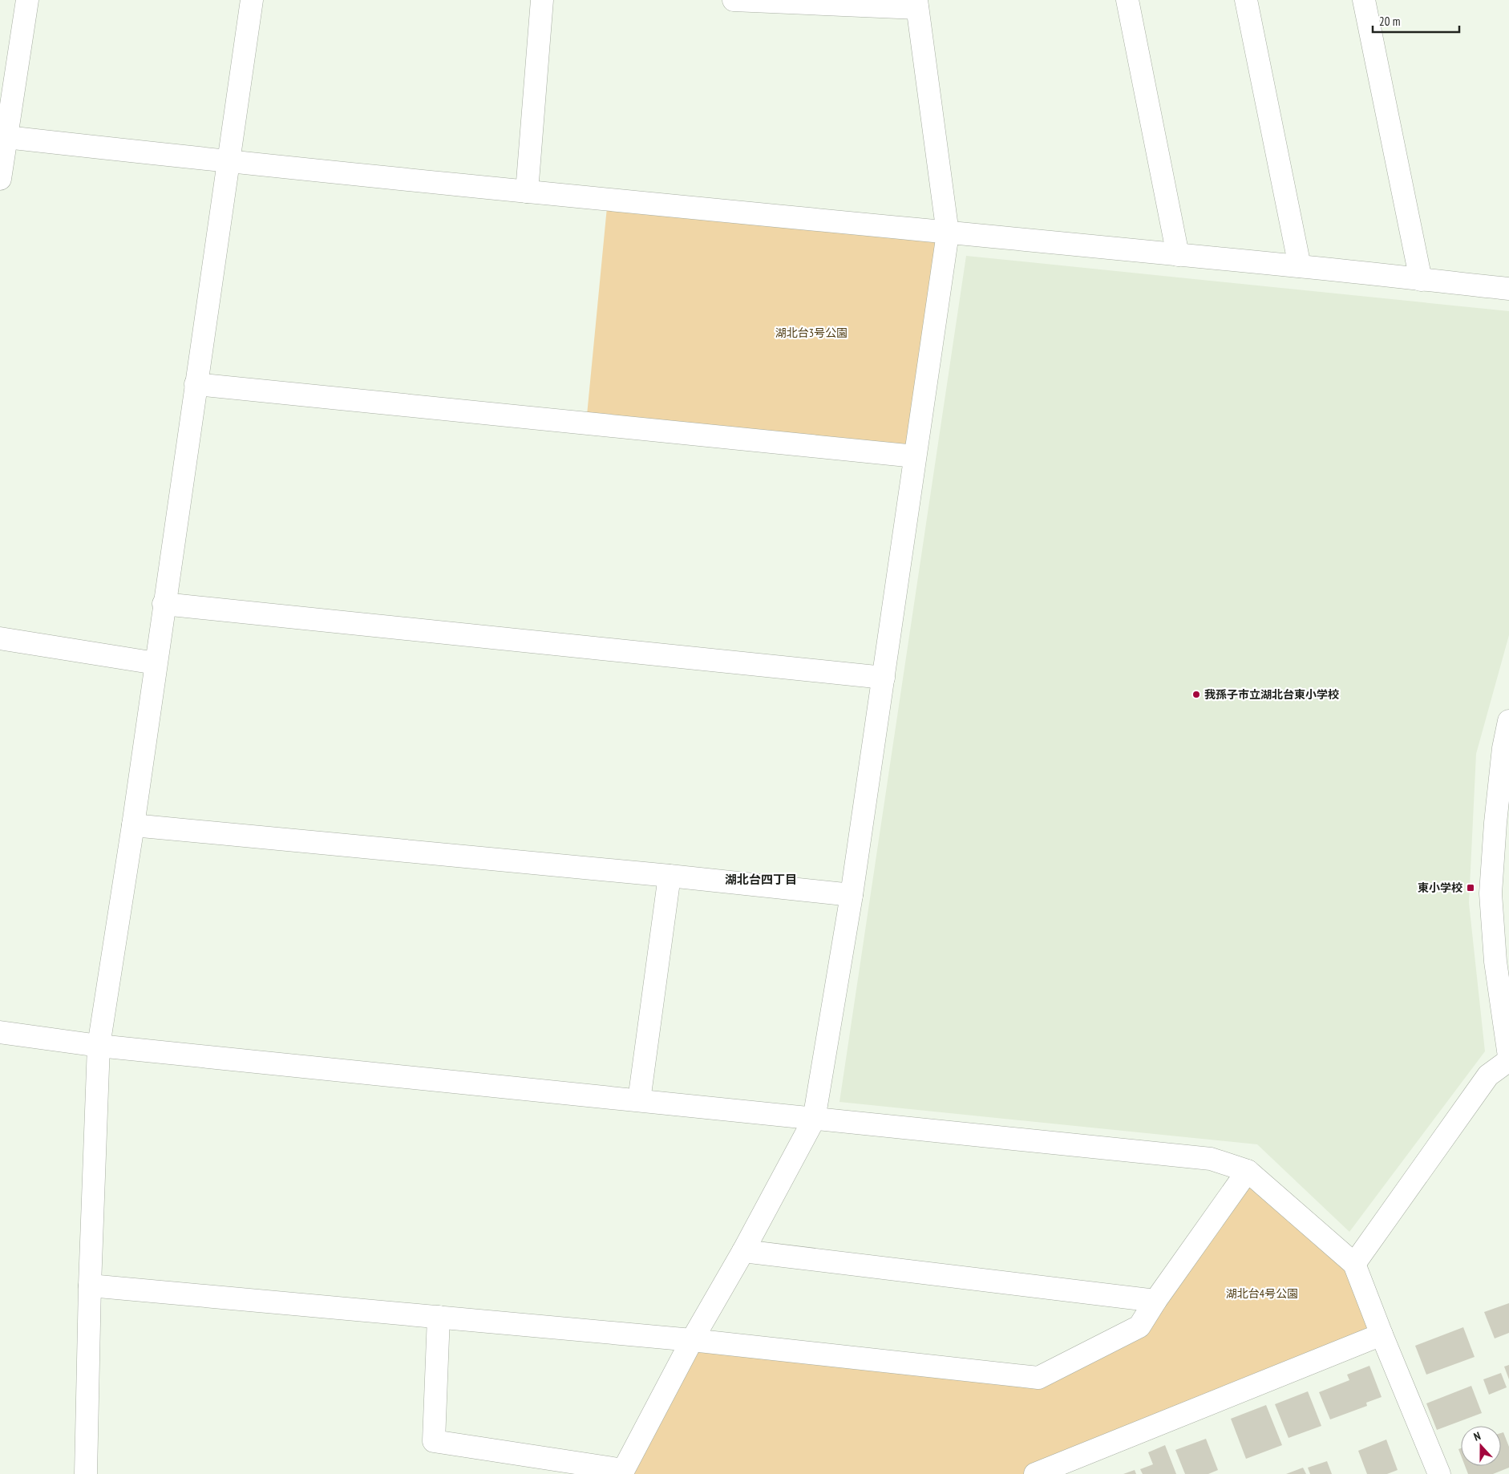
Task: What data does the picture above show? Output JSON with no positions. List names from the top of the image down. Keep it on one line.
{"districts":["湖北台四丁目"],"parks":["湖北台3号公園","湖北台4号公園"],"places":{"other":["我孫子市立湖北台東小学校"],"transit":["東小学校"]},"scale_bar":"20 m","north":"top"}
